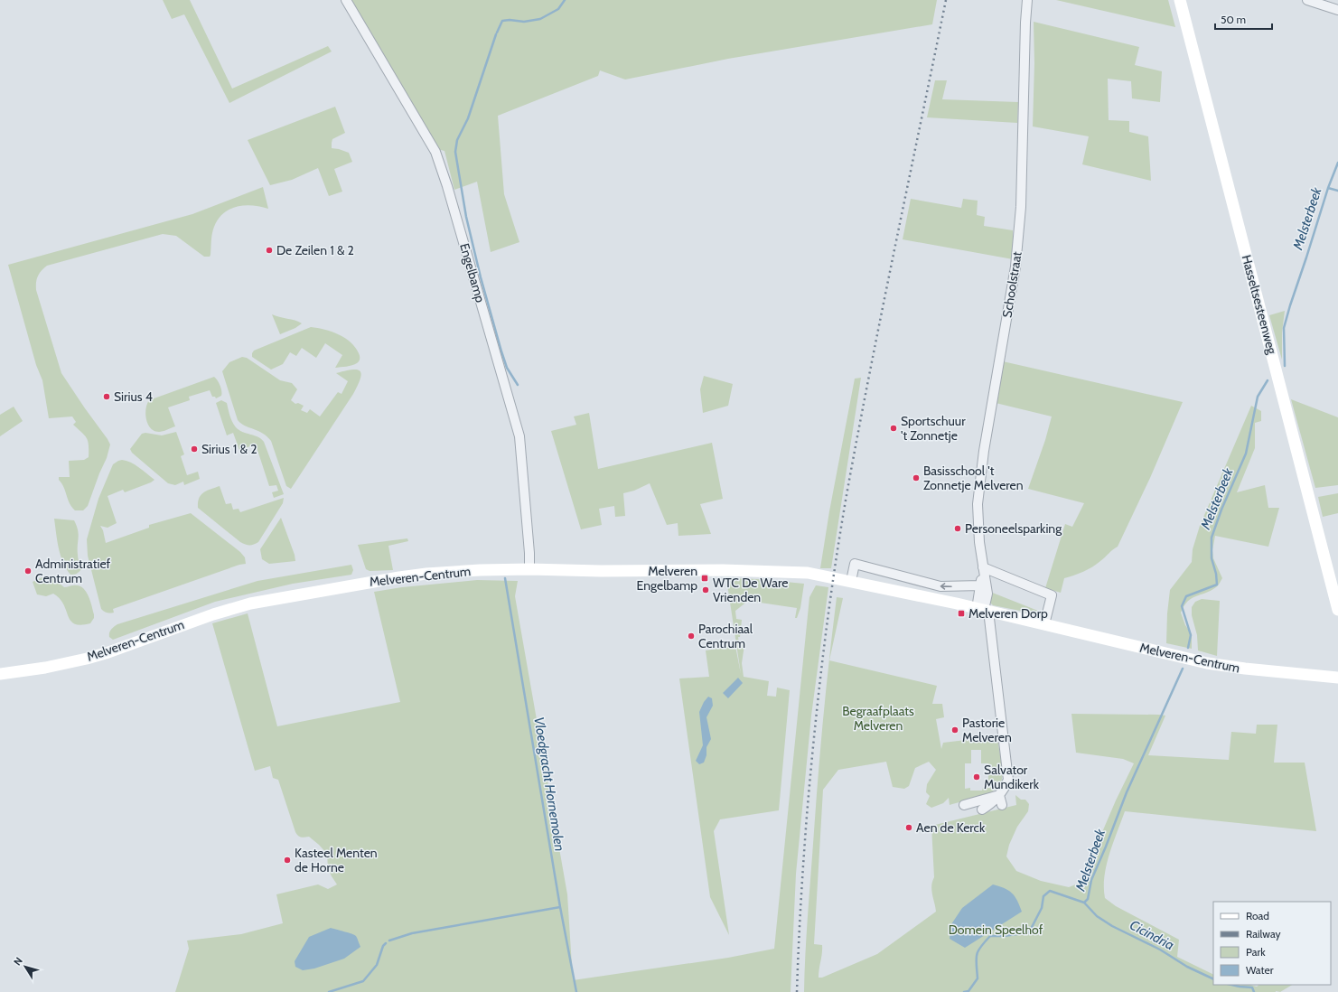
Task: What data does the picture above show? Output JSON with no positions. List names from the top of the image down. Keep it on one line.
{"streets":{"main road":["Hasseltsesteenweg","Melveren-Centrum"],"street":["Engelbamp","Schoolstraat"]},"crossings":[["Engelbamp","Melveren-Centrum"],["Schoolstraat","Melveren-Centrum"]],"water":["Melsterbeek","Vloedgracht Hornemolen","Cicindria"],"parks":["Begraafplaats Melveren","Domein Speelhof"],"places":{"other":["De Zeilen 1 & 2","Sirius 4","Sportschuur 't Zonnetje","Sirius 1 & 2","Basisschool 't Zonnetje Melveren","Personeelsparking","Administratief Centrum","WTC De Ware Vrienden","Parochiaal Centrum","Pastorie Melveren","Salvator Mundikerk","Aen de Kerck","Kasteel Menten de Horne"],"transit":["Melveren Engelbamp","Melveren Dorp"]},"legend":["Road","Railway","Park","Water"],"scale_bar":"50 m","north":"top left"}
